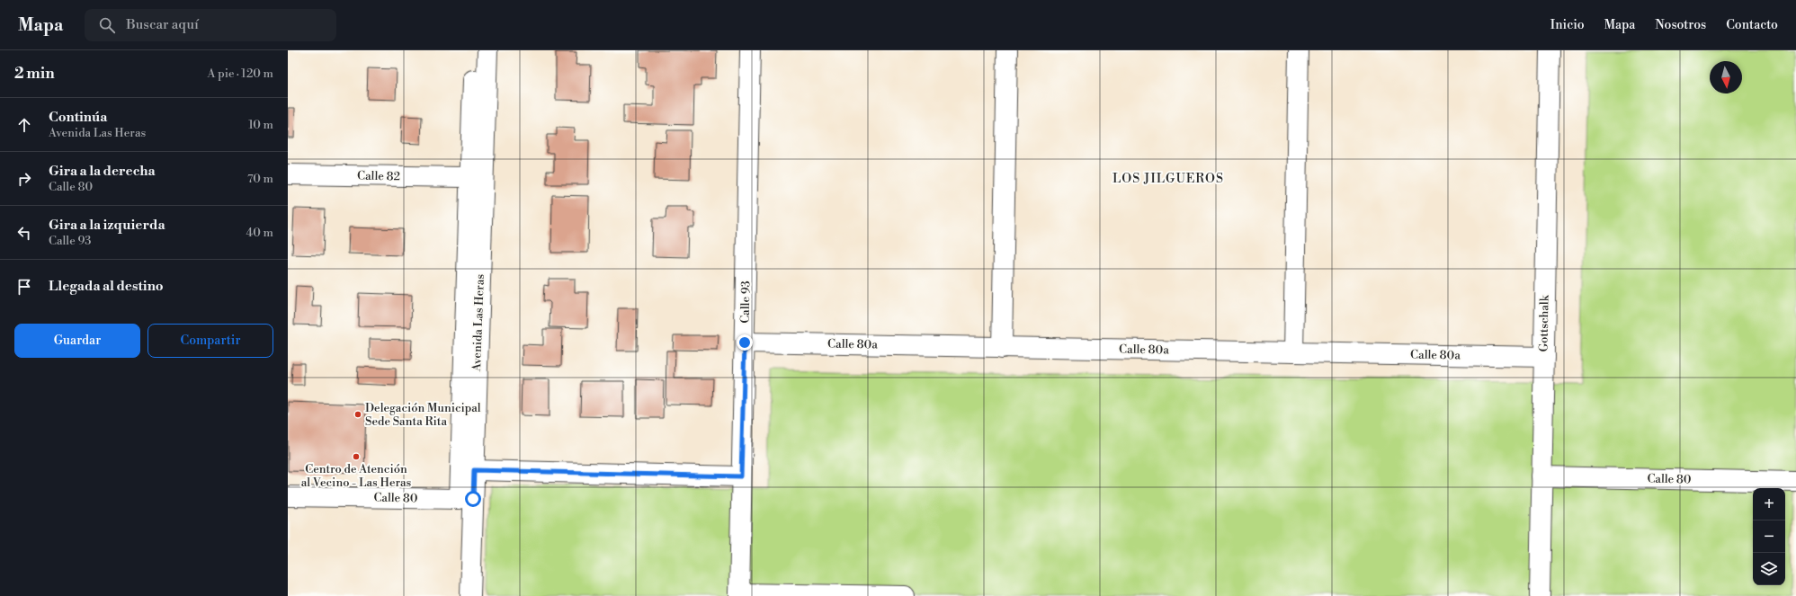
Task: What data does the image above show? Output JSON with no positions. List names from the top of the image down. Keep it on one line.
{"streets":{"street":["Calle 82","Calle 93","Avenida Las Heras","Gottschalk","Calle 80a","Calle 80"]},"crossings":[["Calle 82","Avenida Las Heras"],["Calle 93","Calle 80a"],["Avenida Las Heras","Calle 80"],["Gottschalk","Calle 80a"],["Gottschalk","Calle 80"]],"districts":["LOS JILGUEROS"],"places":["Delegación Municipal Sede Santa Rita","Centro de Atención al Vecino - Las Heras"],"north":"bottom","page":{"header":"Mapa","search":"Buscar aquí","nav":["Inicio","Mapa","Nosotros","Contacto"],"heading":["2 min","A pie · 120 m"],"list":[["Continúa","Avenida Las Heras","10 m"],["Gira a la derecha","Calle 80","70 m"],["Gira a la izquierda","Calle 93","40 m"],"Llegada al destino"],"buttons":["Guardar","Compartir"],"map_buttons":["+","−"]}}
